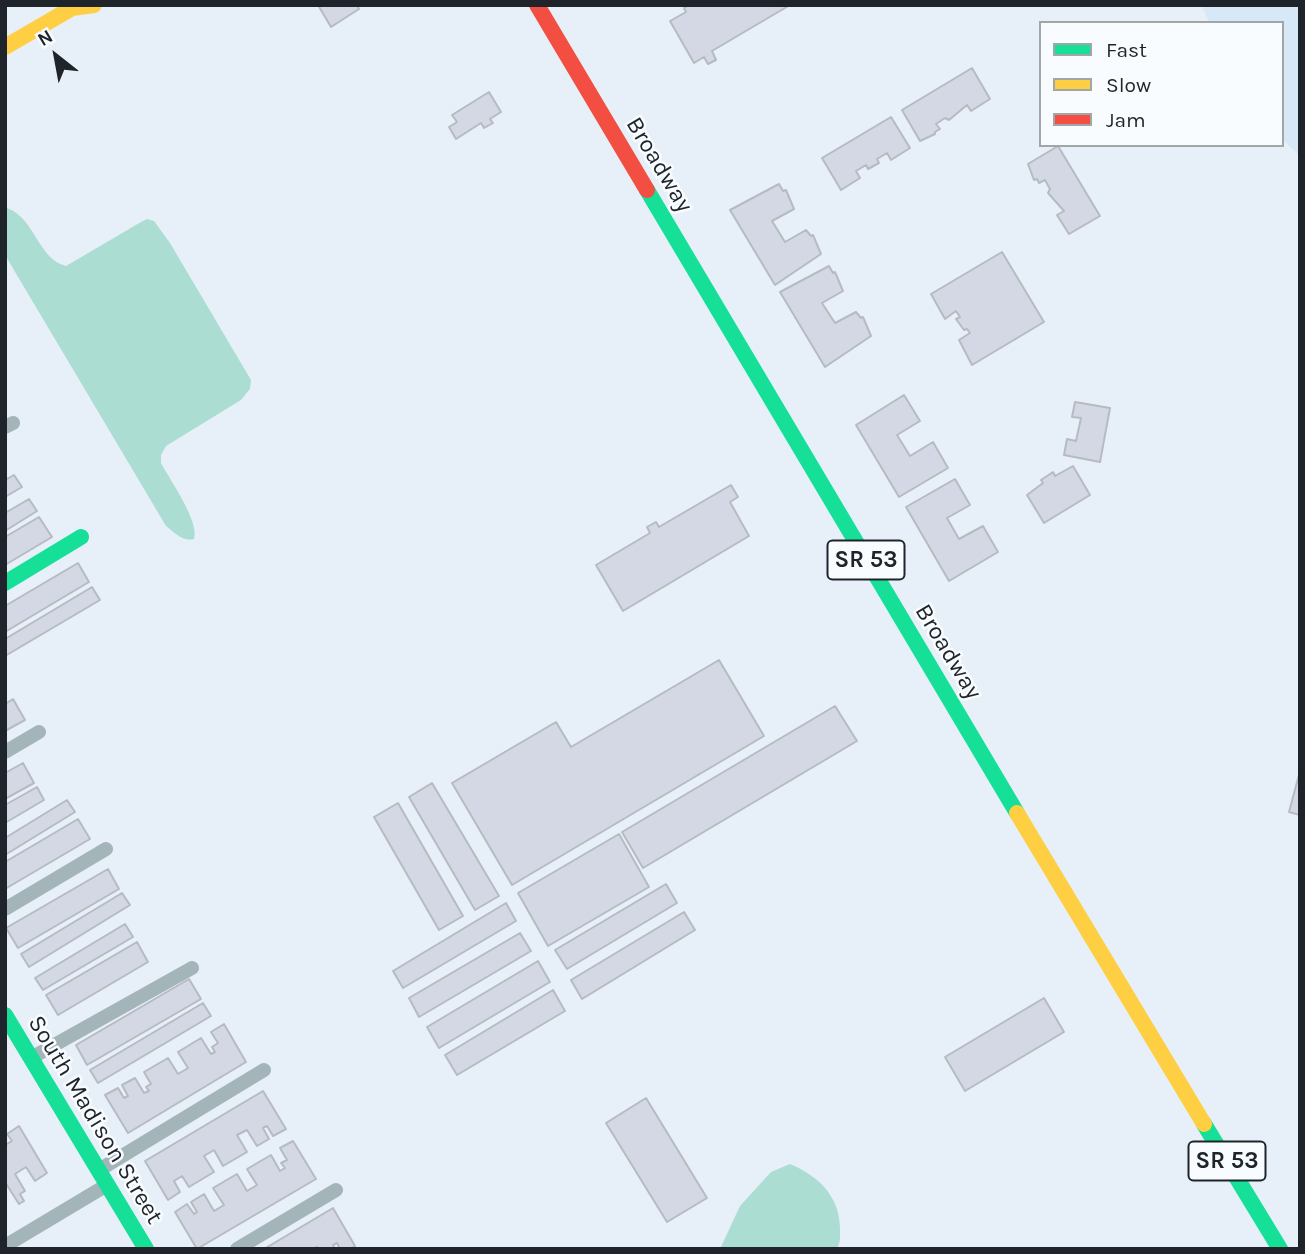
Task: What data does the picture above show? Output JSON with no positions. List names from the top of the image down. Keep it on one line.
{"streets":{"main road":["Broadway","SR 53","South Madison Street"]},"legend":["Fast","Slow","Jam"],"north":"top left"}
